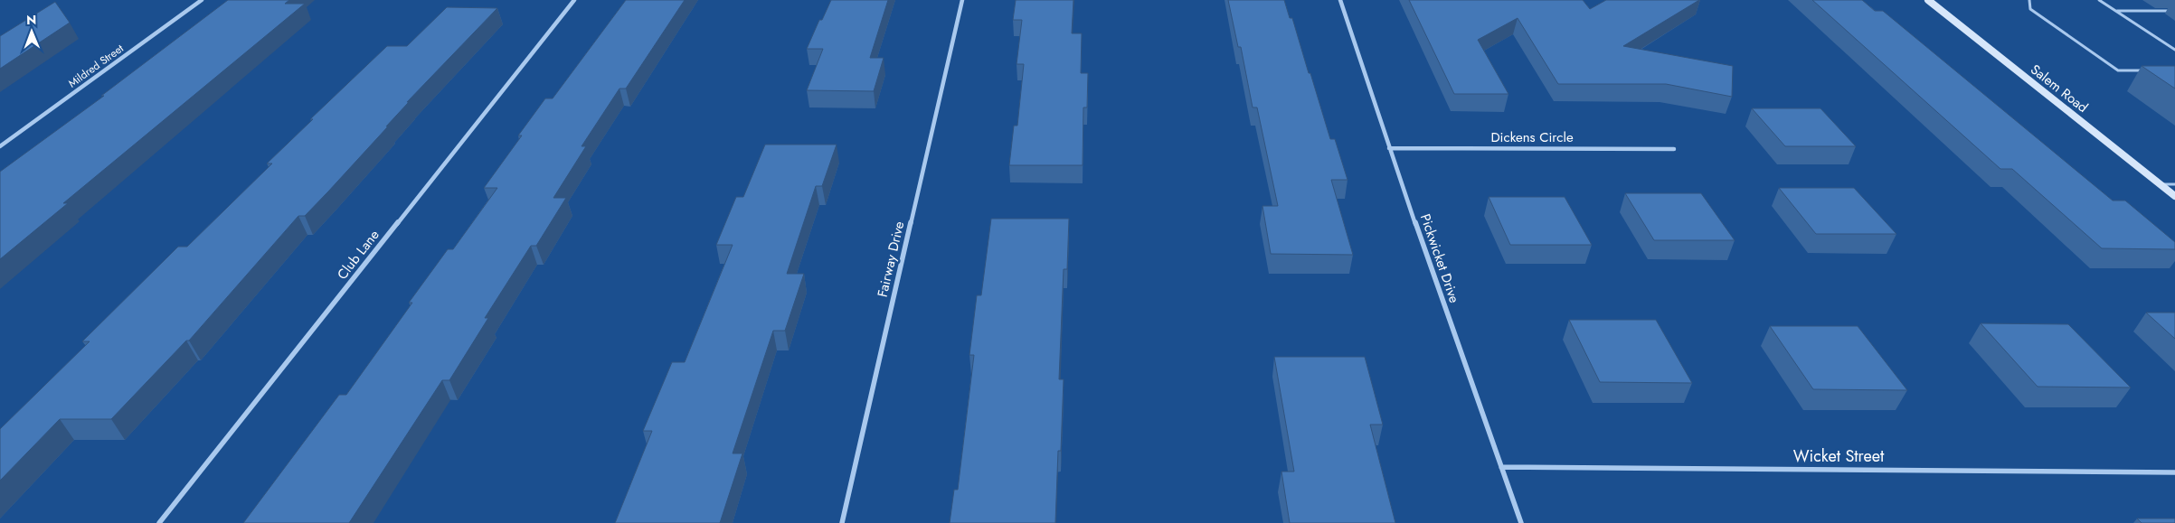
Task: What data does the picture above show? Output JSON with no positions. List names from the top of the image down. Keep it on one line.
{"streets":{"main road":["Salem Road"],"street":["Mildred Street","Dickens Circle","Club Lane","Pickwicket Drive","Fairway Drive","Wicket Street"]},"crossings":[["Dickens Circle","Pickwicket Drive"],["Pickwicket Drive","Wicket Street"]],"north":"top"}
